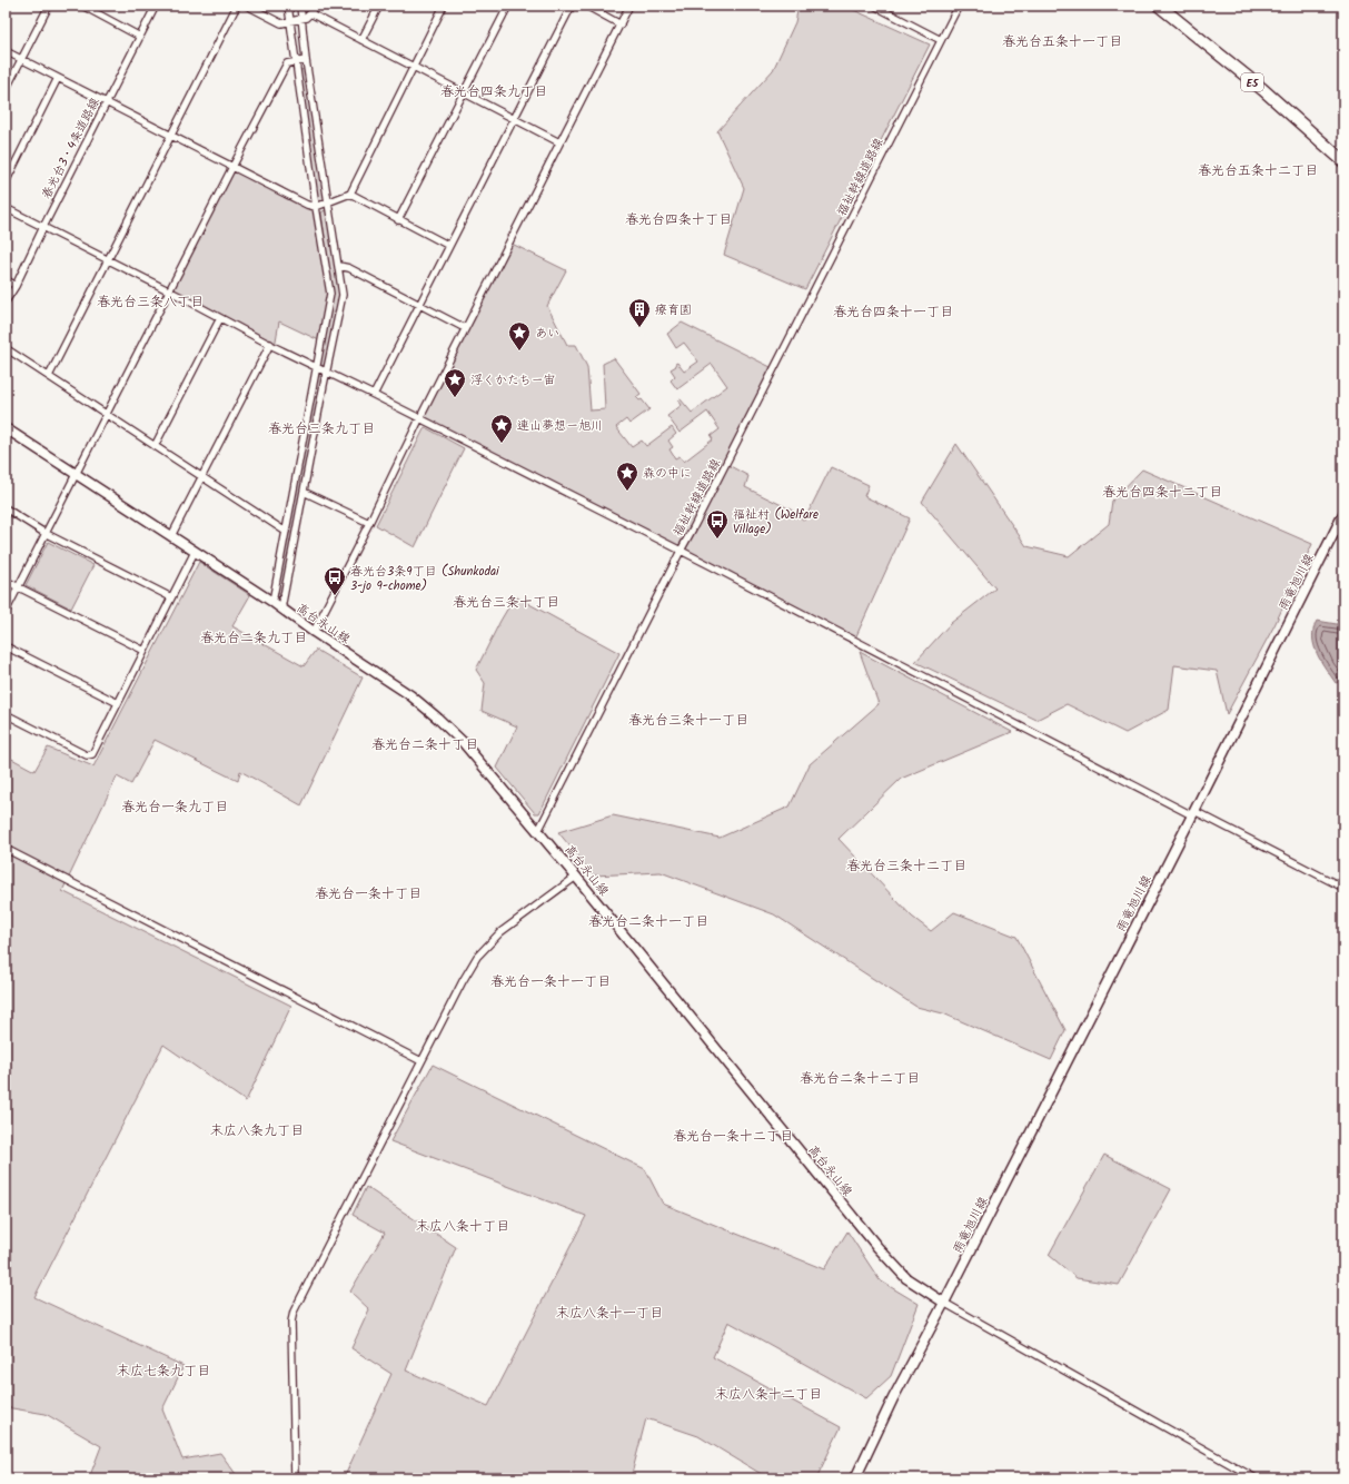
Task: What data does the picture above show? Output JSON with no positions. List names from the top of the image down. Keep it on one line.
{"streets":{"highway":["E5"],"street":["春光台3・4条道路線","福祉幹線道路線","雨竜旭川線","高台永山線"]},"crossings":[["春光台3・4条道路線","福祉幹線道路線"],["雨竜旭川線","高台永山線"]],"districts":["春光台五条十一丁目","春光台四条九丁目","春光台五条十二丁目","春光台四条十丁目","春光台三条八丁目","春光台四条十一丁目","春光台三条九丁目","春光台四条十二丁目","春光台三条十丁目","春光台二条九丁目","春光台三条十一丁目","春光台二条十丁目","春光台一条九丁目","春光台三条十二丁目","春光台一条十丁目","春光台二条十一丁目","春光台一条十一丁目","春光台二条十二丁目","末広八条九丁目","春光台一条十二丁目","末広八条十丁目","末広八条十一丁目","末広七条九丁目","末広八条十二丁目"],"places":{"building":["療育園"],"place":["あい","浮くかたちー宙","連山夢想ー旭川","森の中に"],"bus stop":["福祉村 (Welfare Village)","春光台3条9丁目 (Shunkodai 3-jo 9-chome)"]}}
